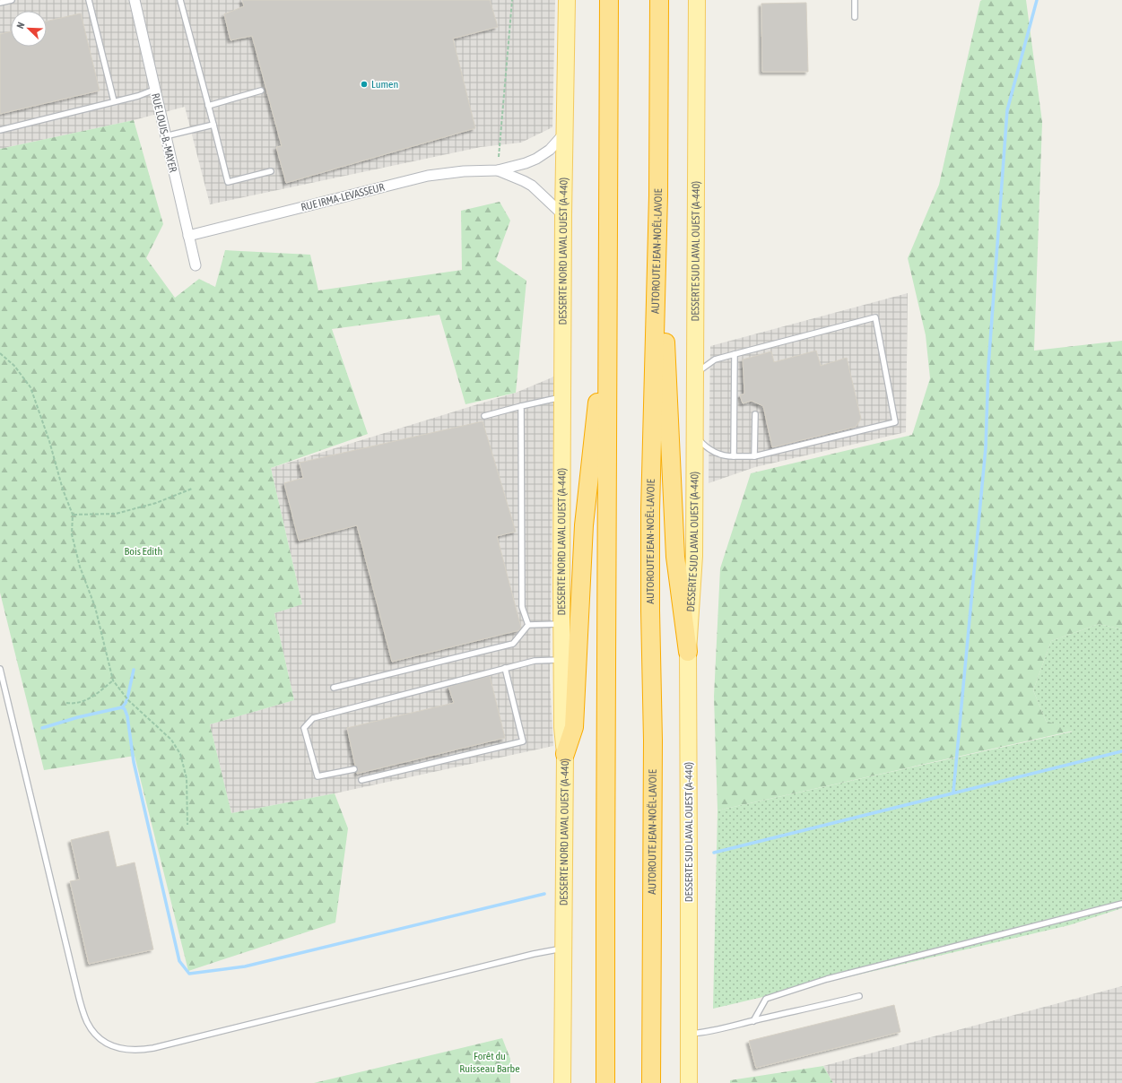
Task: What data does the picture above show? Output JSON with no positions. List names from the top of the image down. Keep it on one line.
{"streets":{"highway":["AUTOROUTE JEAN-NOËL-LAVOIE"],"main road":["DESSERTE NORD LAVAL OUEST (A-440)","DESSERTE SUD LAVAL OUEST (A-440)"],"street":["RUE LOUIS-B.-MAYER","RUE IRMA-LEVASSEUR"]},"crossings":[["RUE LOUIS-B.-MAYER","RUE IRMA-LEVASSEUR"],["RUE IRMA-LEVASSEUR","DESSERTE NORD LAVAL OUEST (A-440)"]],"parks":["Bois Edith","Forêt du Ruisseau Barbe"],"places":["Lumen"],"north":"top left"}
